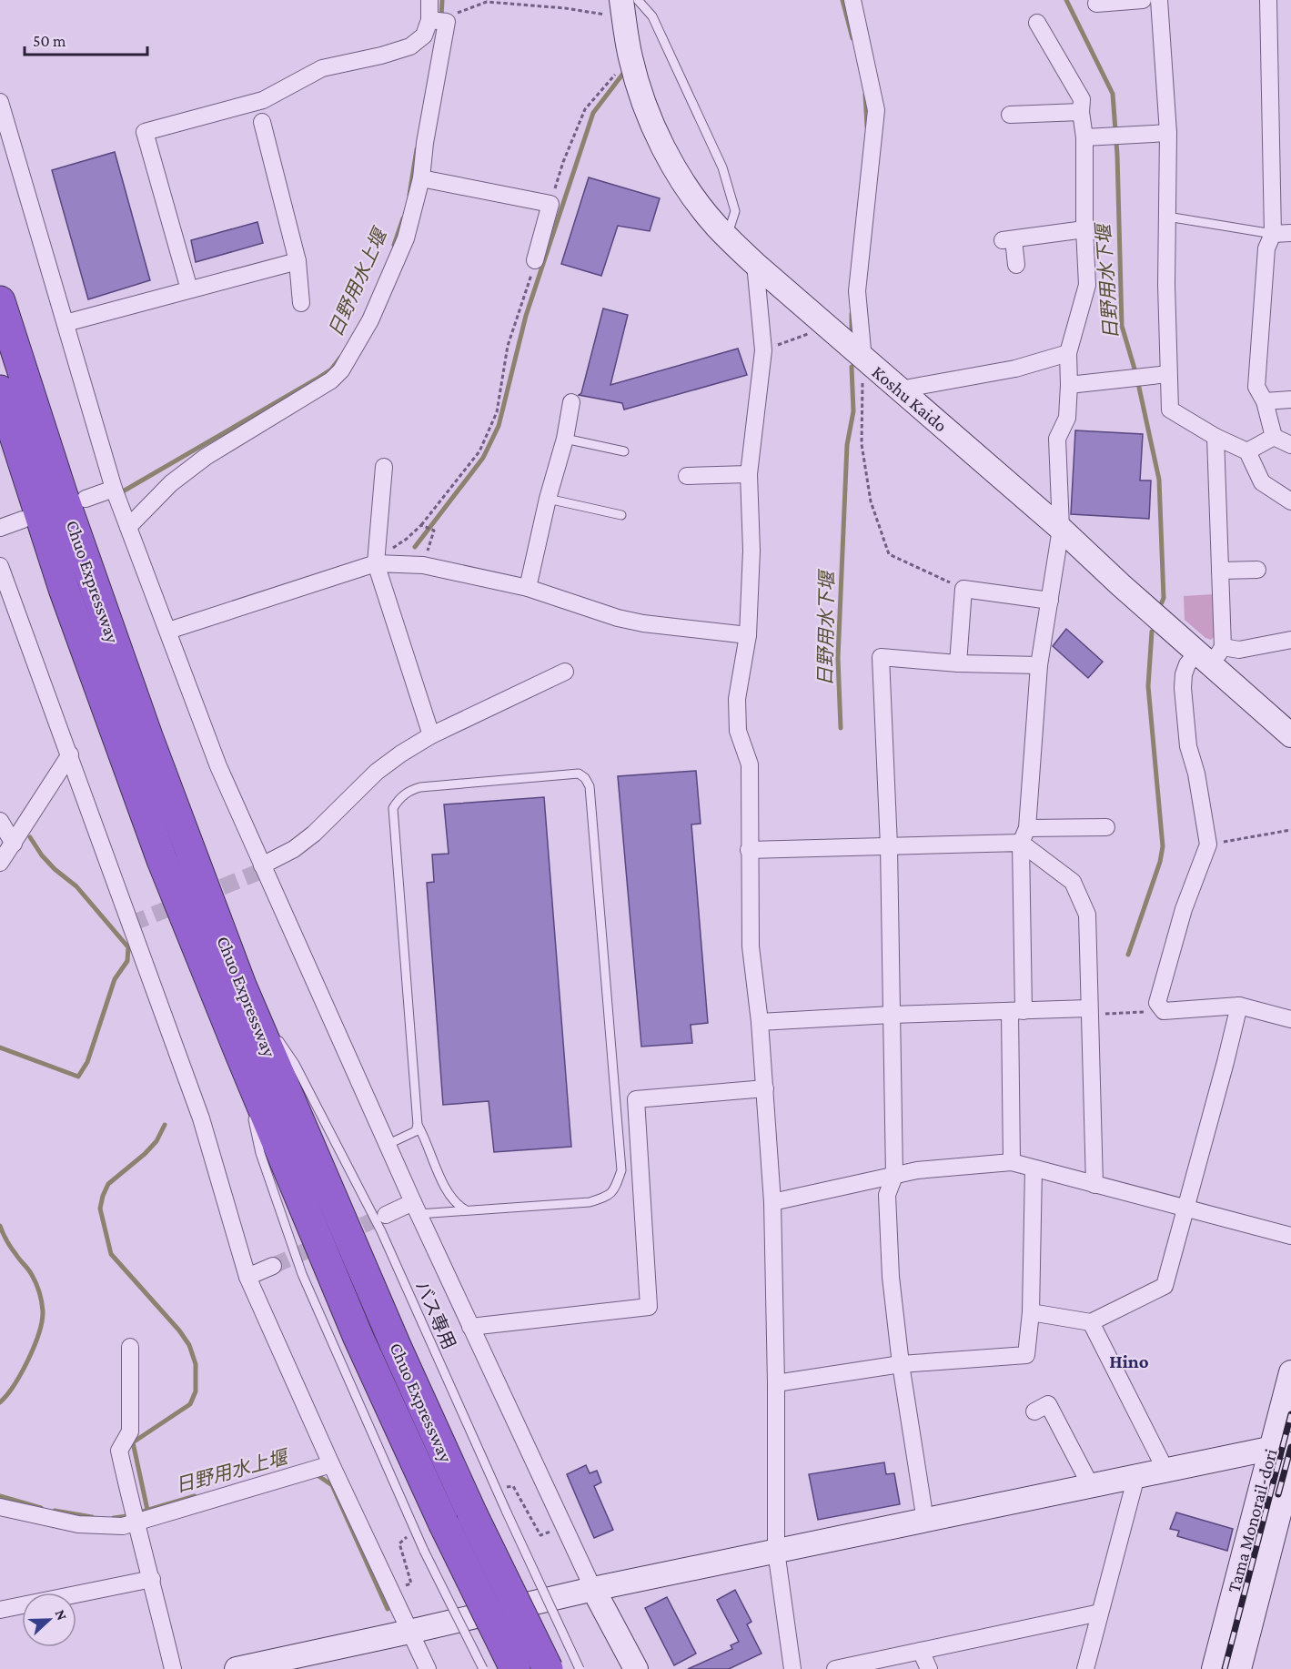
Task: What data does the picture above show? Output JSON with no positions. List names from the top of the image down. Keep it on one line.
{"streets":{"highway":["Chuo Expressway"],"main road":["Koshu Kaido","Tama Monorail-dori"],"lane":["バス専用"]},"crossings":[["Chuo Expressway","バス専用"]],"districts":["Hino"],"water":["日野用水下堰","日野用水上堰"],"scale_bar":"50 m","north":"right"}
